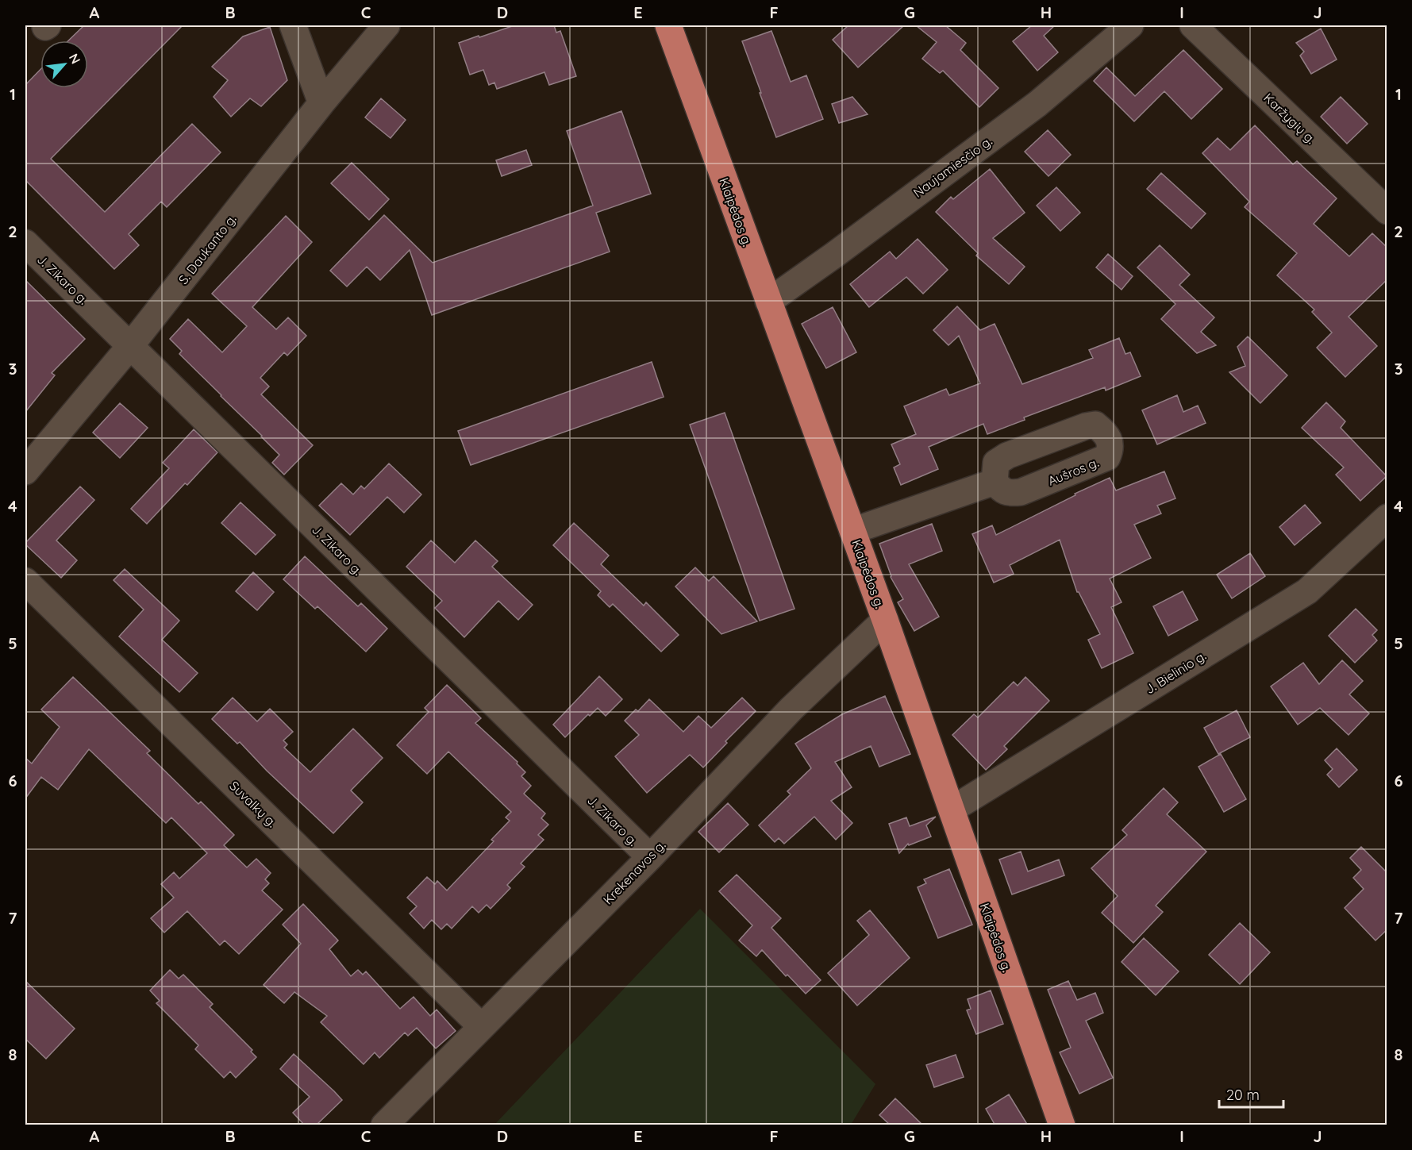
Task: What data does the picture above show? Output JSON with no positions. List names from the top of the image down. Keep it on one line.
{"streets":{"highway":["Klaipėdos g."],"street":["Karžygių g.","Naujamiesčio g.","S. Daukanto g.","J. Zikaro g.","J. Bielinio g.","Suvalkų g.","Krekenavos g."]},"crossings":[["Naujamiesčio g.","Klaipėdos g."],["Klaipėdos g.","J. Bielinio g."],["Klaipėdos g.","Krekenavos g."],["S. Daukanto g.","J. Zikaro g."],["J. Zikaro g.","Krekenavos g."],["Suvalkų g.","Krekenavos g."]],"scale_bar":"20 m","north":"top right","grid":{"columns":["A","B","C","D","E","F","G","H","I","J"],"rows":["1","2","3","4","5","6","7","8"]}}
